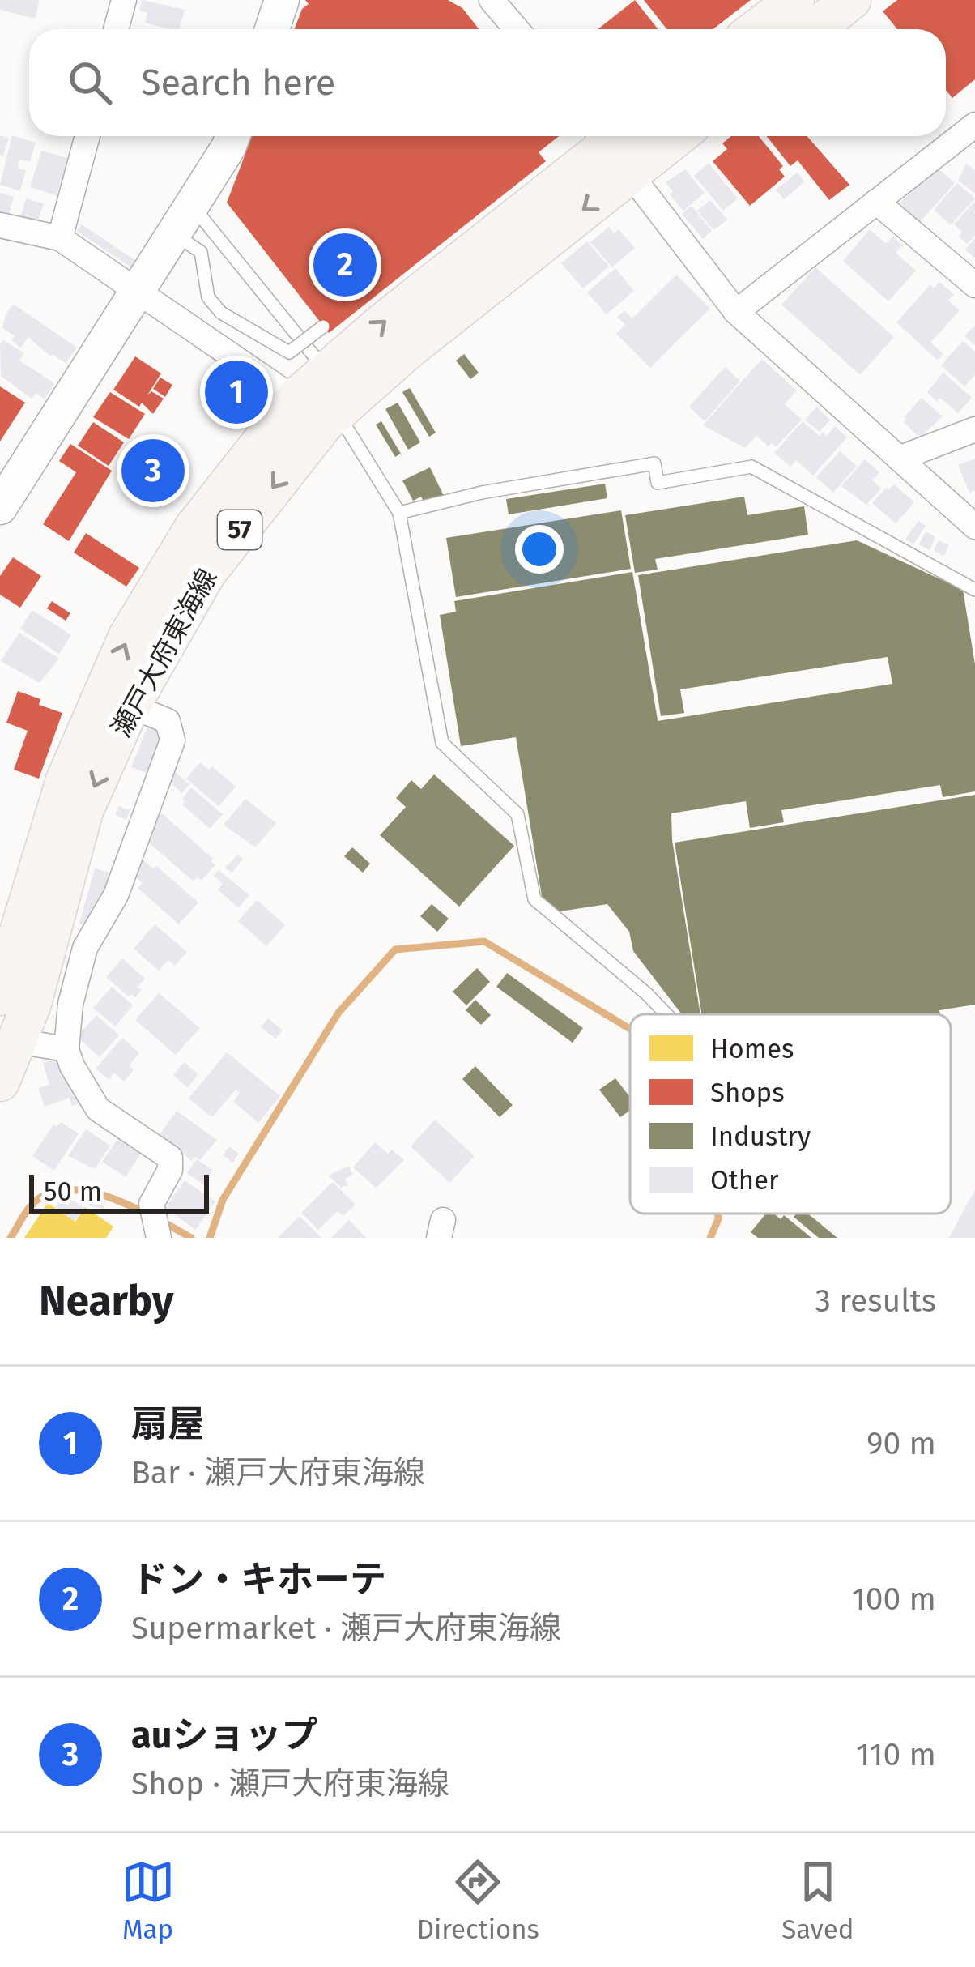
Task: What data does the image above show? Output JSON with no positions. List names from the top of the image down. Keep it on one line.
{"streets":{"main road":["57","瀬戸大府東海線"]},"legend":["Homes","Shops","Industry","Other"],"scale_bar":"50 m","page":{"search":"Search here","pins":["2","1","3"],"scale":"50 m","heading":["Nearby","3 results"],"list":[{"mark":"1","name":"扇屋","note":"Bar · 瀬戸大府東海線","value":"90 m"},{"mark":"2","name":"ドン・キホーテ","note":"Supermarket · 瀬戸大府東海線","value":"100 m"},{"mark":"3","name":"auショップ","note":"Shop · 瀬戸大府東海線","value":"110 m"}],"nav":["Map","Directions","Saved"]}}
